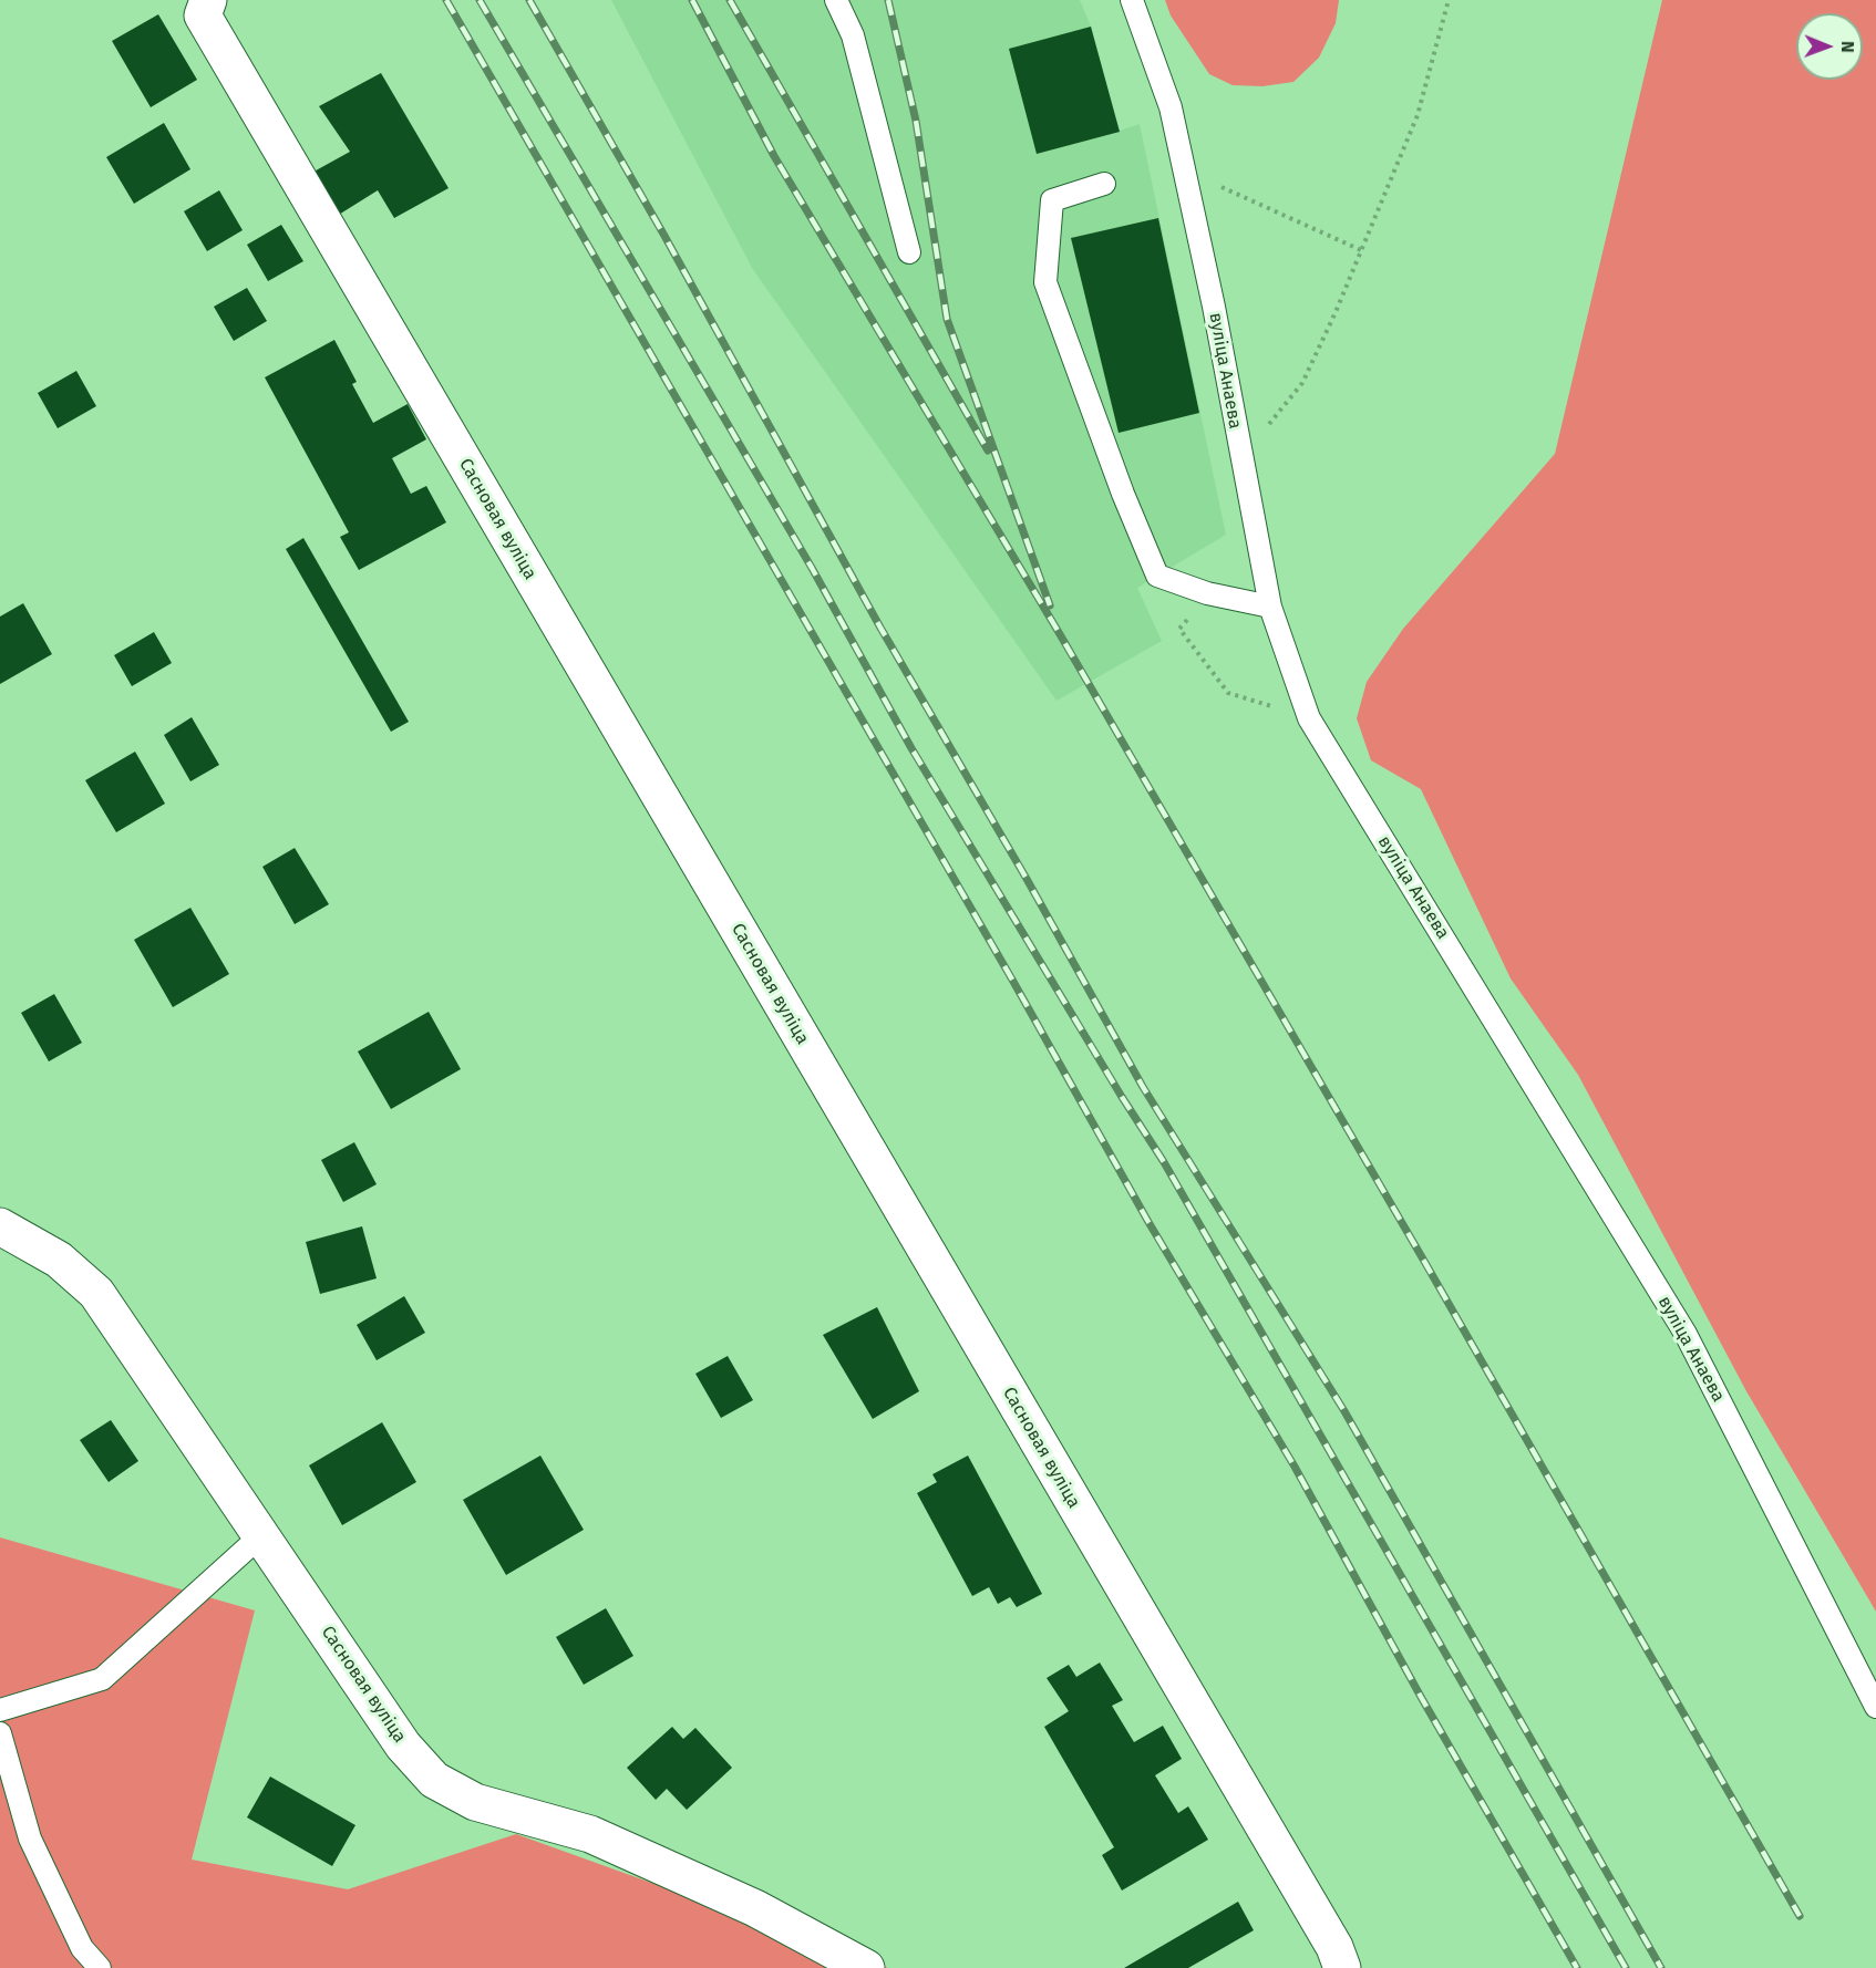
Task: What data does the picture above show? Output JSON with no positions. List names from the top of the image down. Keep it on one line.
{"streets":{"street":["Сасновая вуліца"],"lane":["вуліца Анаева"]},"north":"right"}
